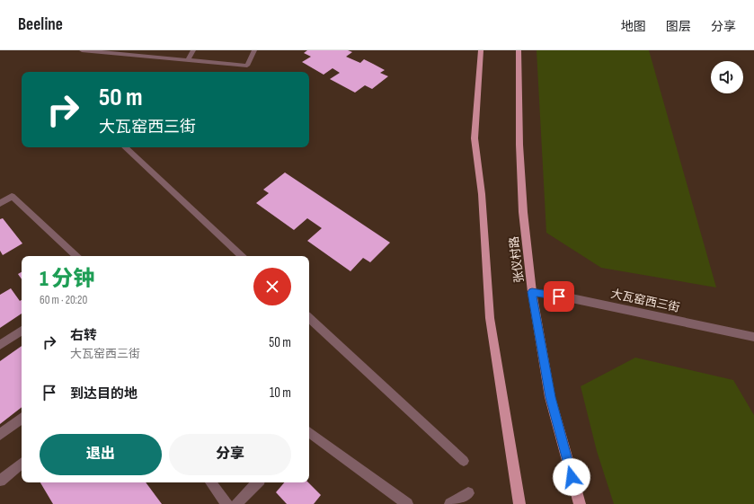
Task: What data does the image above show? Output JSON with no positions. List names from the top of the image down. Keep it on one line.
{"streets":{"main road":["张仪村路"],"street":["大瓦窑西三街"]},"crossings":[["张仪村路","大瓦窑西三街"]],"page":{"header":"Beeline","nav":["地图","图层","分享"],"turn":["50 m","大瓦窑西三街"],"heading":["1 分钟","60 m · 20:20"],"list":[{"name":"右转","note":"大瓦窑西三街","value":"50 m"},{"name":"到达目的地","value":"10 m"}],"buttons":["退出","分享"]}}
